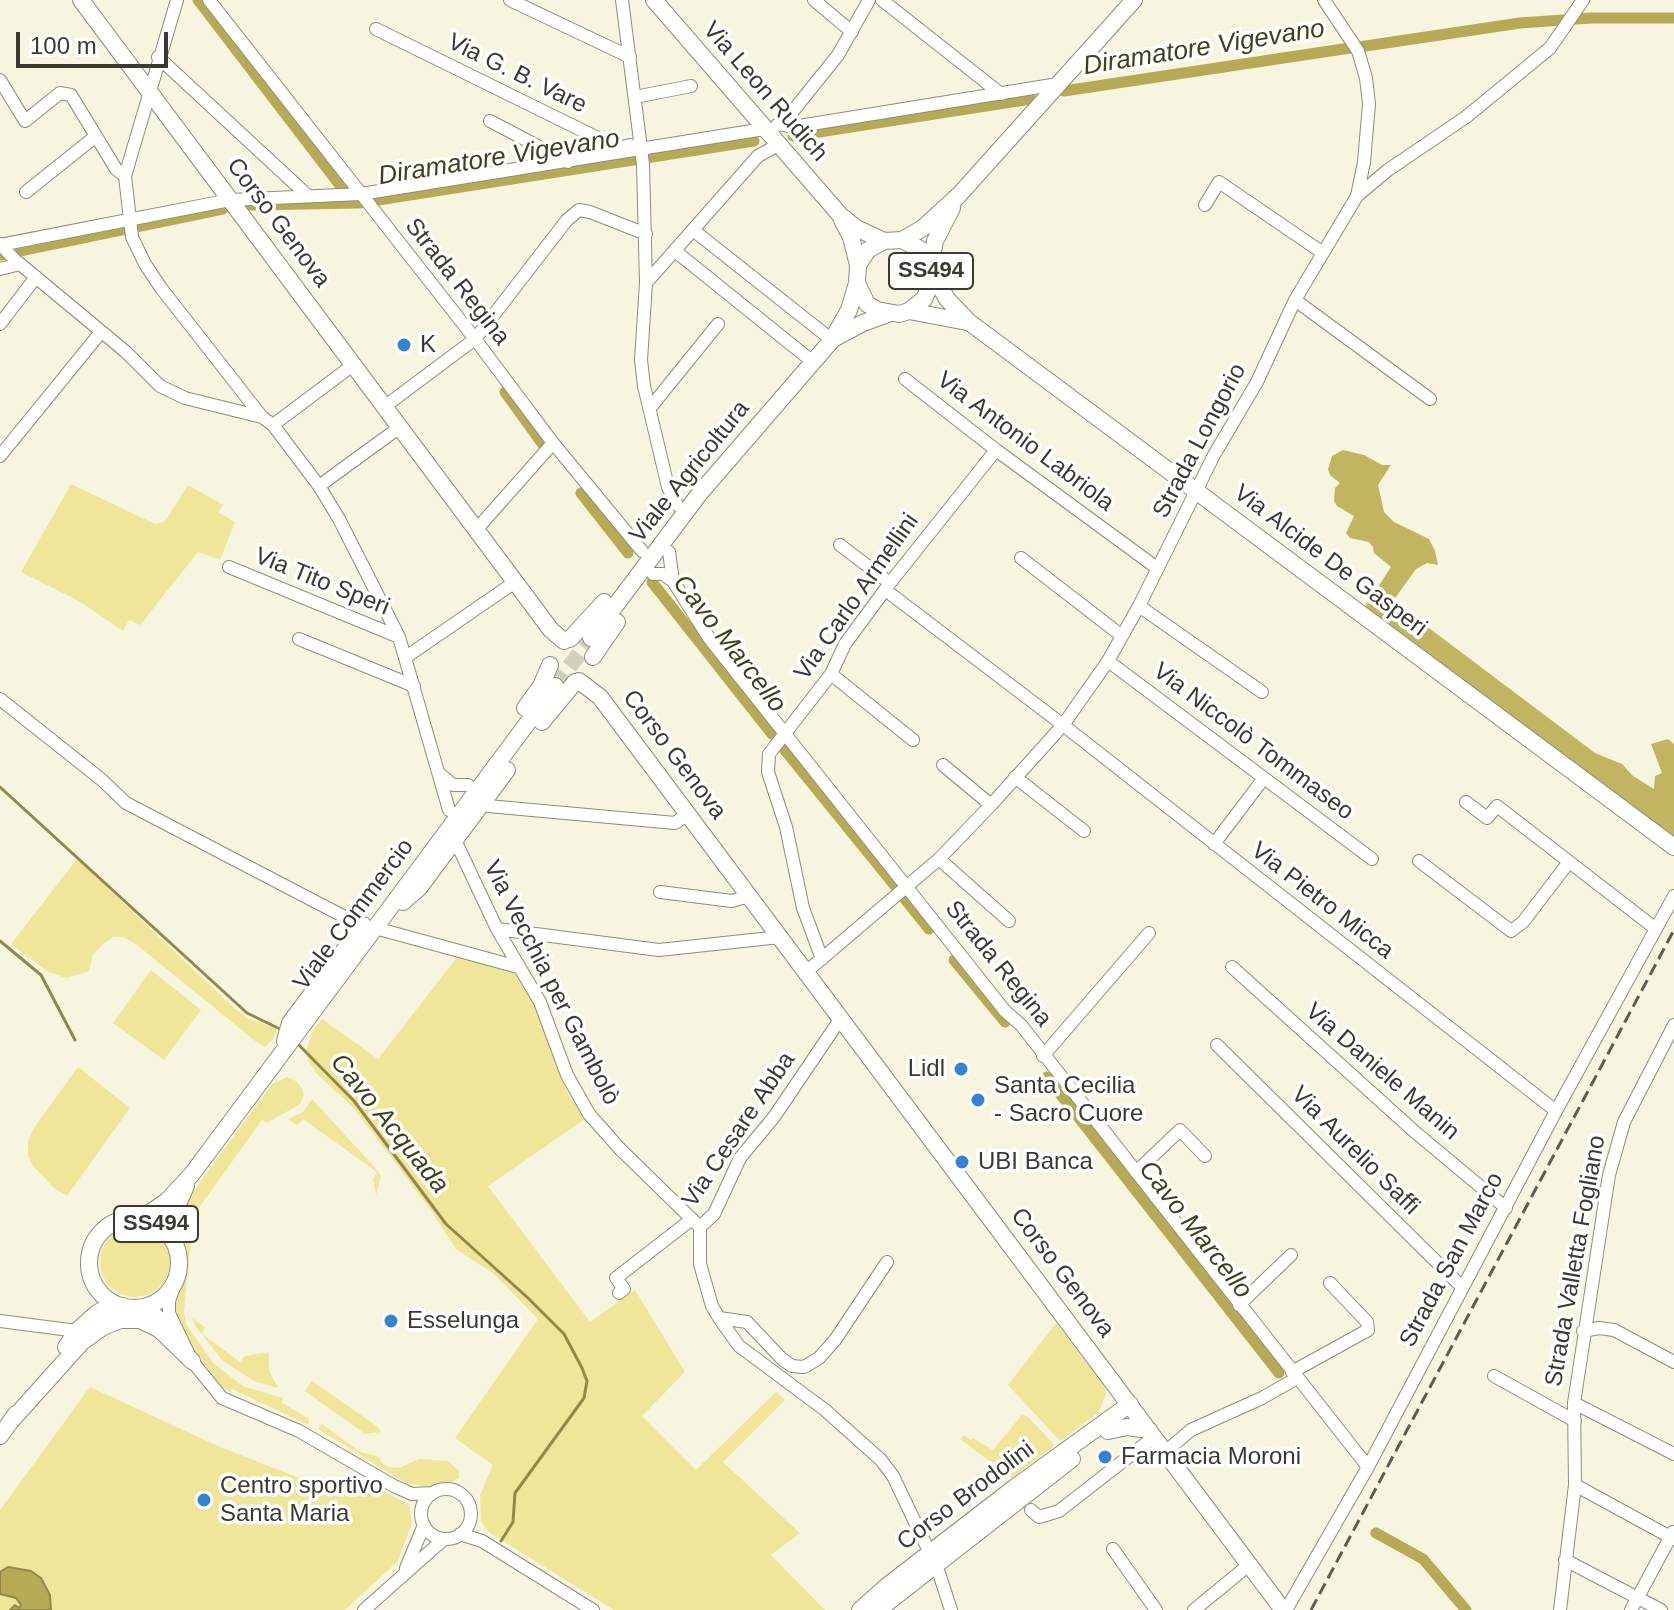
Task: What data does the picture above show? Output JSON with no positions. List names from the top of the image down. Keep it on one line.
{"streets":{"main road":["Via Leon Rudich","Corso Genova","SS494","Viale Agricoltura","Via Alcide De Gasperi","Viale Commercio","Corso Brodolini"],"street":["Via G. B. Vare","Strada Regina","Strada Longorio","Via Antonio Labriola","Via Tito Speri","Via Carlo Armellini","Via Niccolò Tommaseo","Via Pietro Micca","Via Vecchia per Gambolò","Via Daniele Manin","Via Cesare Abba","Via Aurelio Saffi","Strada San Marco","Strada Valletta Fogliano"]},"crossings":[["Corso Genova","Strada Longorio"],["Corso Genova","Via Cesare Abba"],["Corso Genova","Strada San Marco"],["Corso Genova","Corso Brodolini"],["SS494","Viale Agricoltura"],["SS494","Via Alcide De Gasperi"],["SS494","Viale Commercio"],["Strada Regina","Strada Longorio"],["Strada Regina","Via Carlo Armellini"],["Strada Regina","Strada San Marco"],["Strada Longorio","Via Antonio Labriola"],["Strada Longorio","Via Alcide De Gasperi"],["Strada Longorio","Via Carlo Armellini"],["Strada Longorio","Via Niccolò Tommaseo"],["Strada Longorio","Via Pietro Micca"],["Via Antonio Labriola","Via Carlo Armellini"],["Viale Agricoltura","Via Alcide De Gasperi"],["Via Carlo Armellini","Via Pietro Micca"],["Via Pietro Micca","Strada San Marco"],["Via Vecchia per Gambolò","Via Cesare Abba"],["Via Daniele Manin","Strada San Marco"],["Via Aurelio Saffi","Strada San Marco"]],"water":["Diramatore Vigevano","Cavo Marcello","Cavo Acquada"],"places":["K","Lidl","Santa Cecilia - Sacro Cuore","UBI Banca","Esselunga","Farmacia Moroni","Centro sportivo Santa Maria"],"scale_bar":"100 m"}
